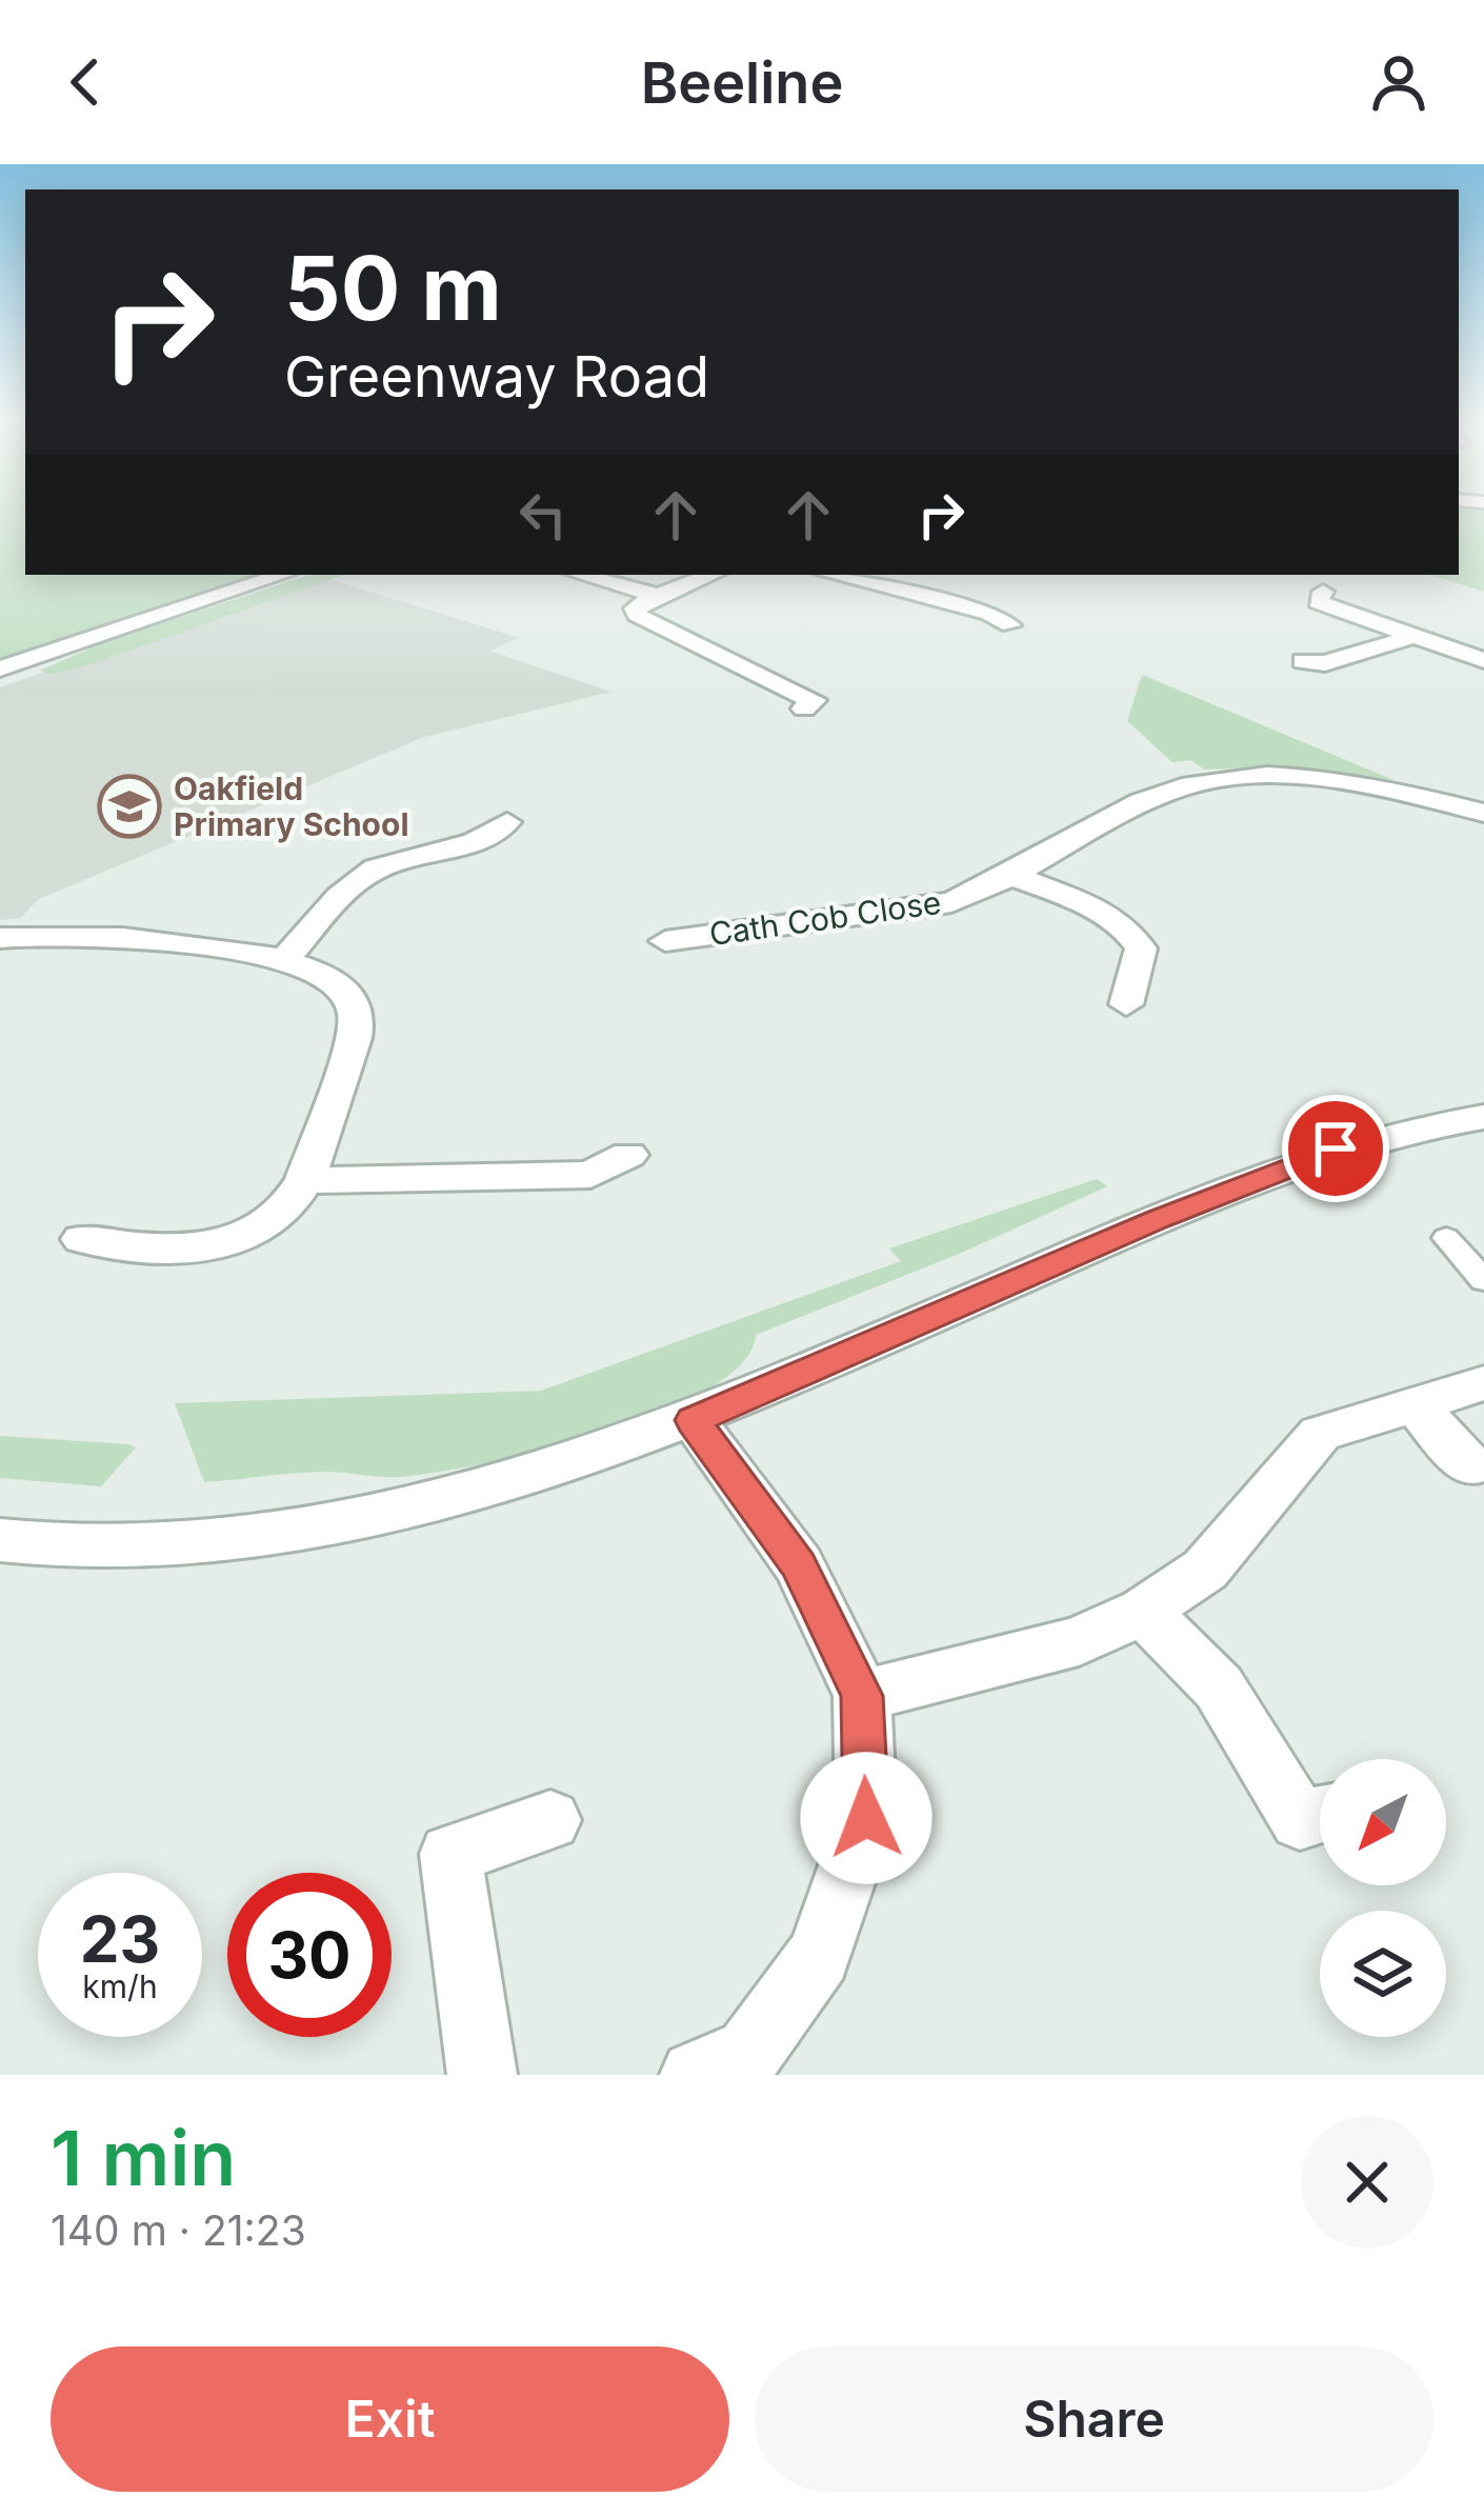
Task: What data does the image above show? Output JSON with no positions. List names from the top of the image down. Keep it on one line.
{"streets":{"street":["Cath Cob Close"]},"places":{"school or university":["Oakfield Primary School"]},"north":"bottom left","page":{"header":"Beeline","turn":["50 m","Greenway Road"],"speed":"23 km/h","limit":"30","heading":["1 min","140 m · 21:23"],"buttons":["Exit","Share"]}}
